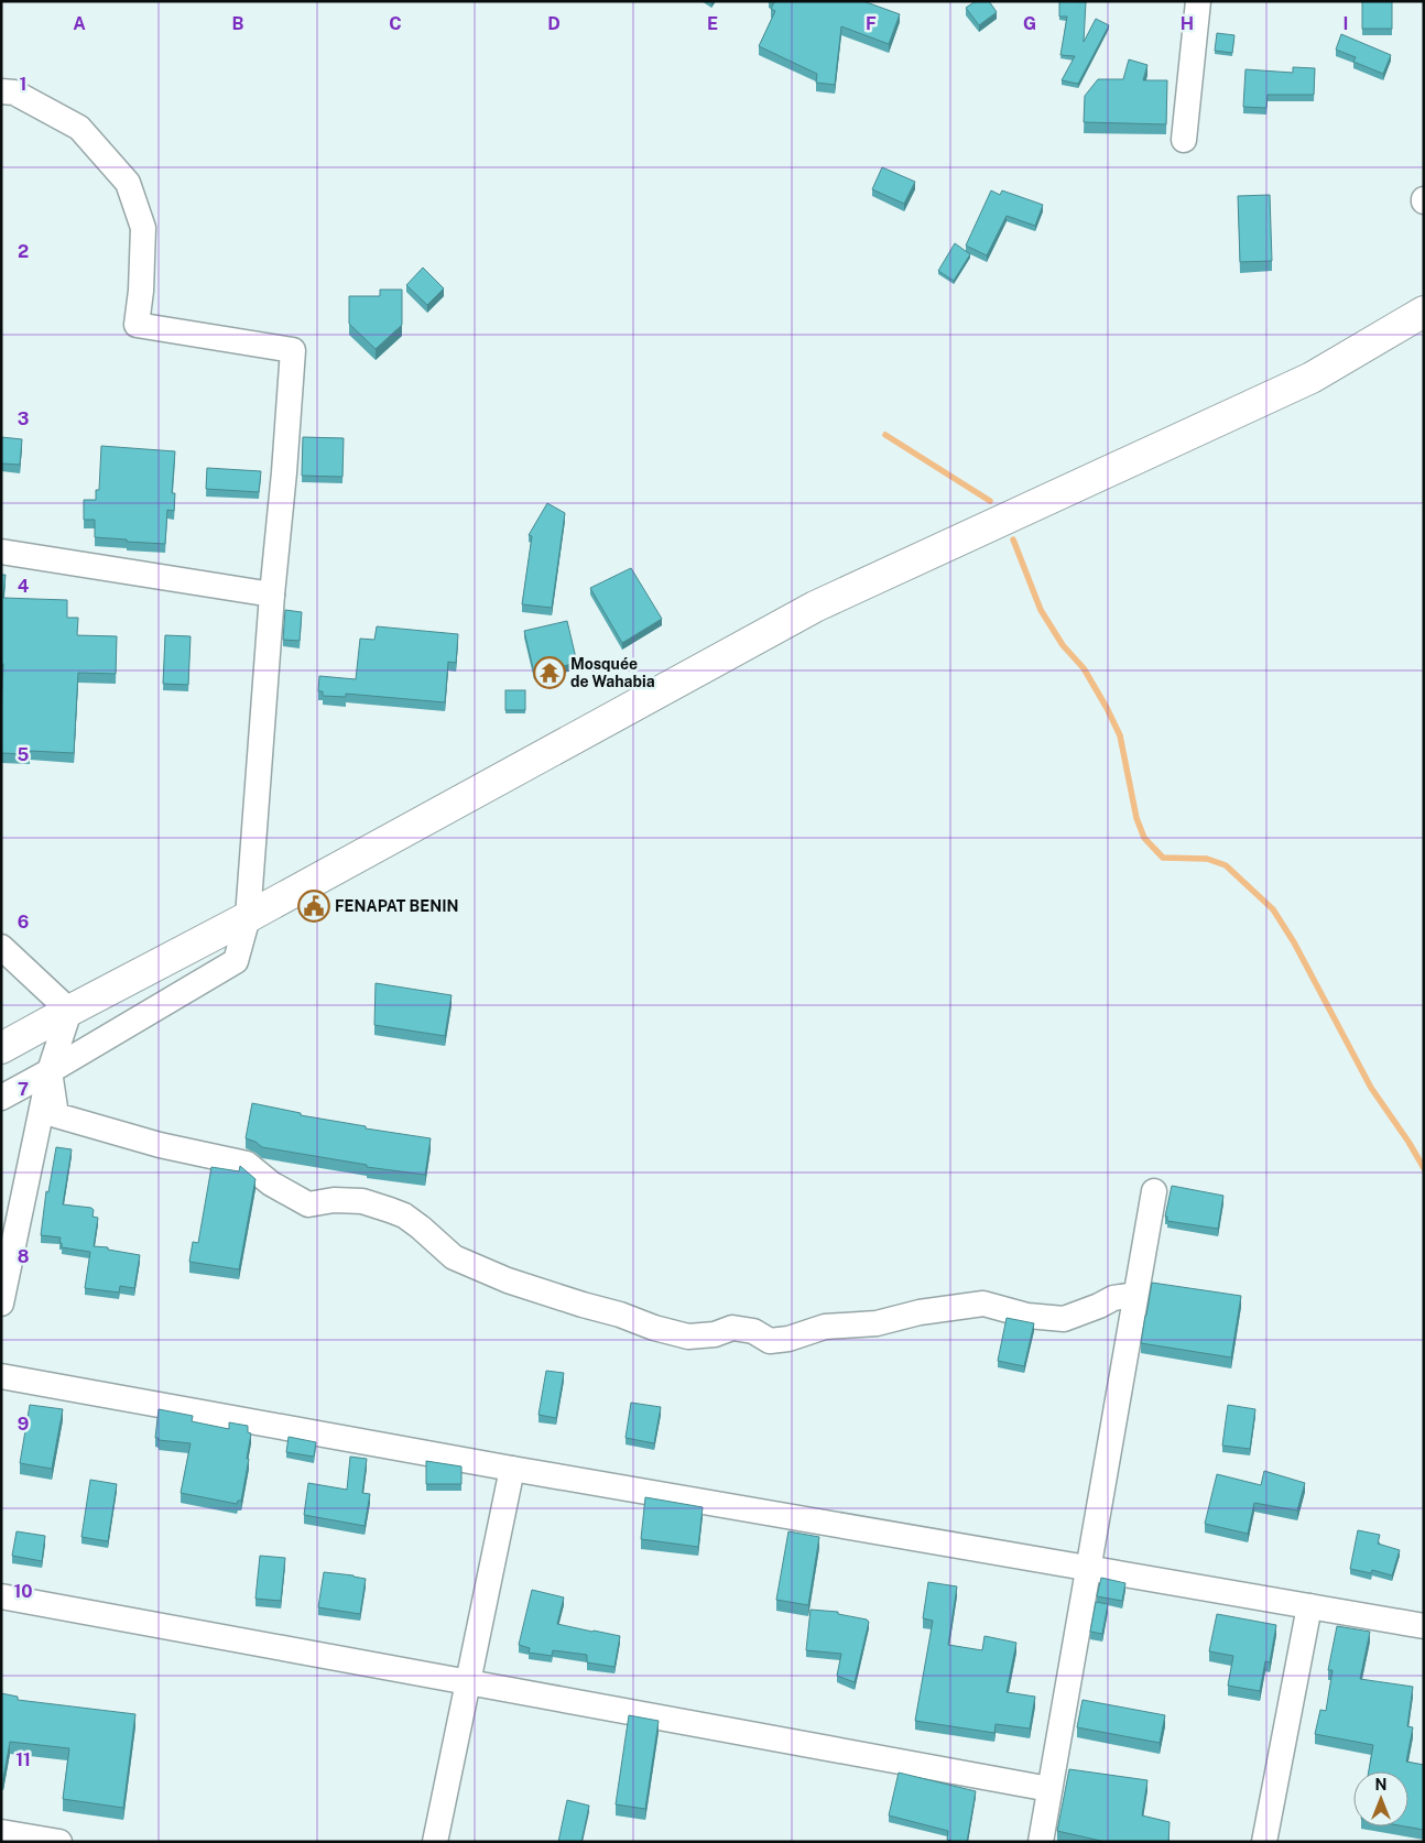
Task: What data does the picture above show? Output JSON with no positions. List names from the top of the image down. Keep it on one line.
{"places":{"temple":["Mosquée de Wahabia"],"public building":["FENAPAT BENIN"]},"north":"top","grid":{"columns":["A","B","C","D","E","F","G","H","I"],"rows":["1","2","3","4","5","6","7","8","9","10","11"]}}
